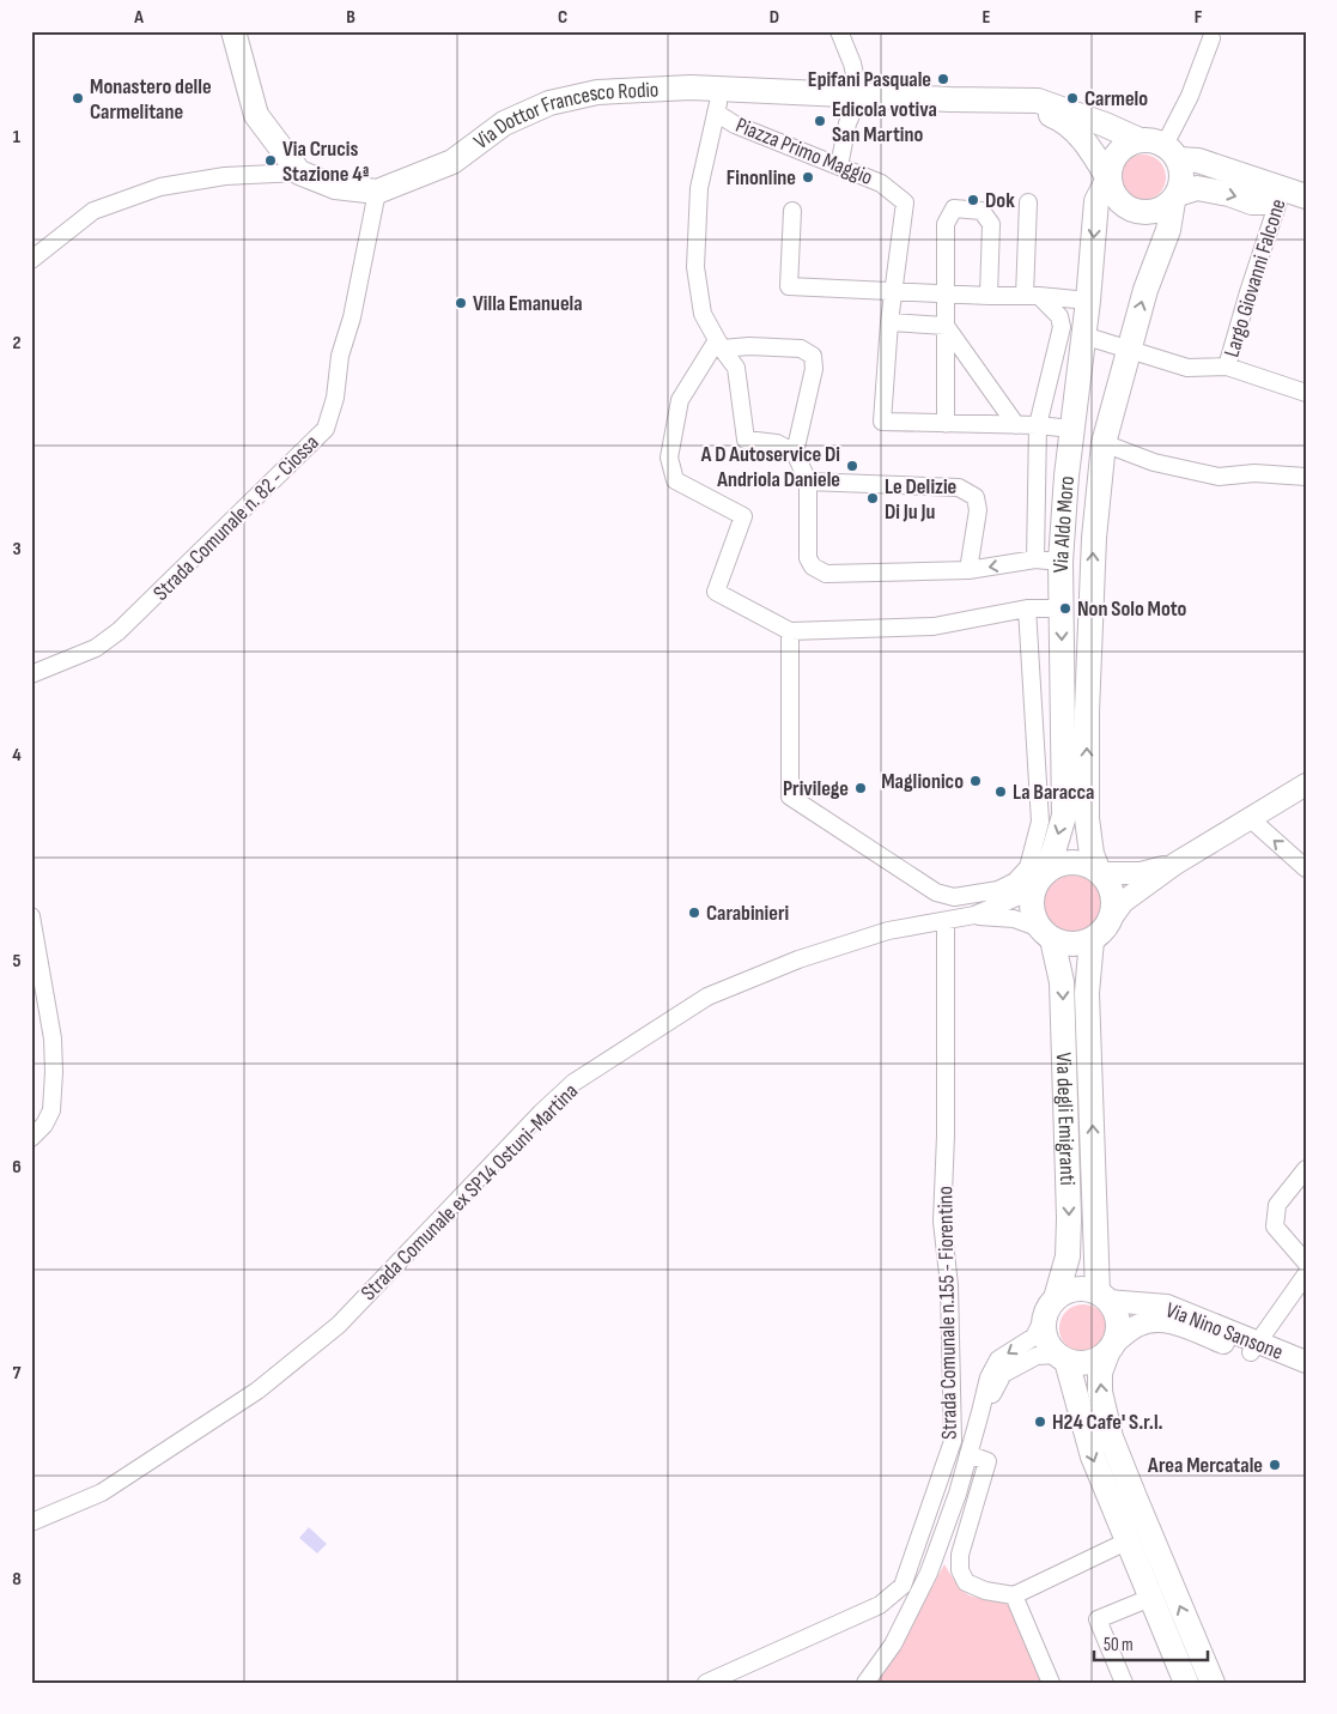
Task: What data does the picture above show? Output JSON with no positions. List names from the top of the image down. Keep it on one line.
{"streets":{"main road":["Via Dottor Francesco Rodio","Via Aldo Moro","Via degli Emigranti"],"street":["Piazza Primo Maggio","Largo Giovanni Falcone","Strada Comunale n. 82 - Ciossa","Strada Comunale ex SP14 Ostuni-Martina","Strada Comunale n.155 - Fiorentino","Via Nino Sansone"]},"crossings":[["Via Dottor Francesco Rodio","Largo Giovanni Falcone"],["Via Dottor Francesco Rodio","Strada Comunale n. 82 - Ciossa"],["Via Dottor Francesco Rodio","Via Aldo Moro"],["Piazza Primo Maggio","Via Aldo Moro"],["Via Aldo Moro","Via degli Emigranti"],["Via Aldo Moro","Strada Comunale ex SP14 Ostuni-Martina"],["Via degli Emigranti","Strada Comunale ex SP14 Ostuni-Martina"],["Via degli Emigranti","Via Nino Sansone"],["Strada Comunale ex SP14 Ostuni-Martina","Strada Comunale n.155 - Fiorentino"]],"places":["Epifani Pasquale","Monastero delle Carmelitane","Carmelo","Edicola votiva San Martino","Via Crucis Stazione 4ª","Finonline","Dok","Villa Emanuela","A D Autoservice Di Andriola Daniele","Le Delizie Di Ju Ju","Non Solo Moto","Maglionico","Privilege","La Baracca","Carabinieri","H24 Cafe' S.r.l.","Area Mercatale"],"scale_bar":"50 m","grid":{"columns":["A","B","C","D","E","F"],"rows":["1","2","3","4","5","6","7","8"]}}
